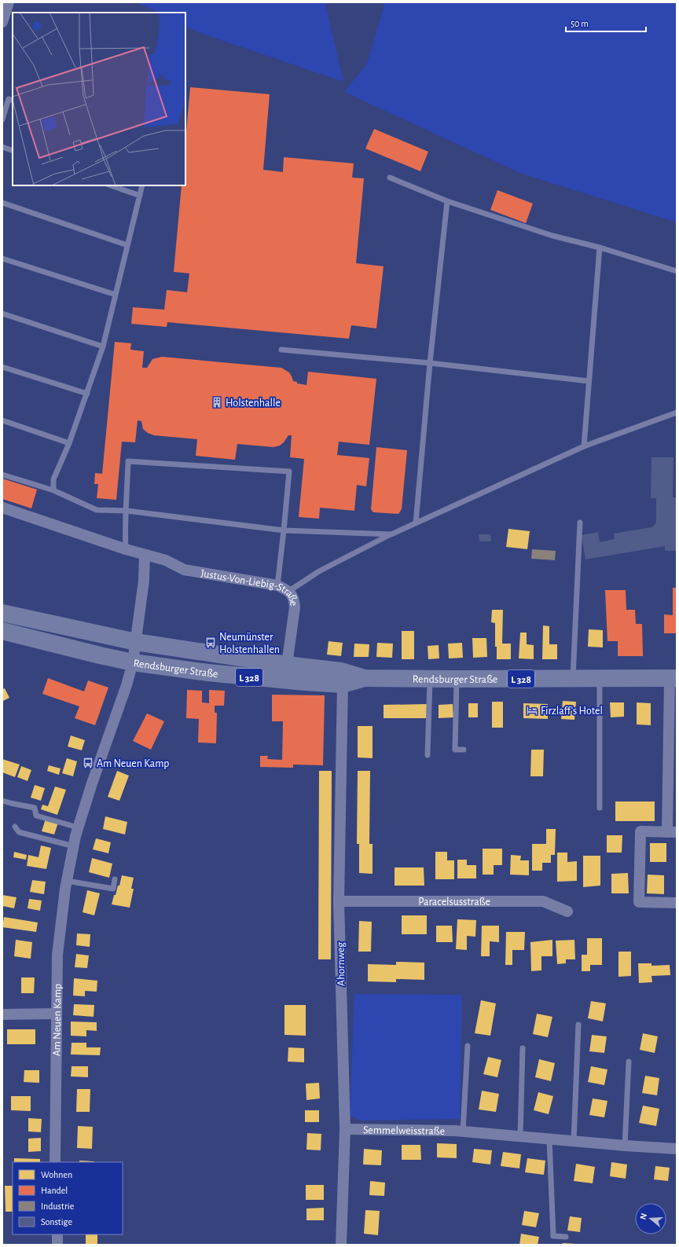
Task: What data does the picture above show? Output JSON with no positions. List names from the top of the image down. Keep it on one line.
{"streets":{"main road":["Rendsburger Straße","L 328"],"street":["Justus-Von-Liebig-Straße","Paracelsusstraße","Ahornweg","Am Neuen Kamp","Semmelweisstraße"]},"crossings":[["Justus-Von-Liebig-Straße","Rendsburger Straße"],["Rendsburger Straße","L 328"],["Rendsburger Straße","Ahornweg"],["Rendsburger Straße","Am Neuen Kamp"],["L 328","Am Neuen Kamp"],["Paracelsusstraße","Ahornweg"],["Ahornweg","Semmelweisstraße"]],"places":{"building":["Holstenhalle"],"bus stop":["Neumünster Holstenhallen","Am Neuen Kamp"],"hotel":["Firzlaff's Hotel"]},"legend":["Wohnen","Handel","Industrie","Sonstige"],"scale_bar":"50 m","north":"left"}
